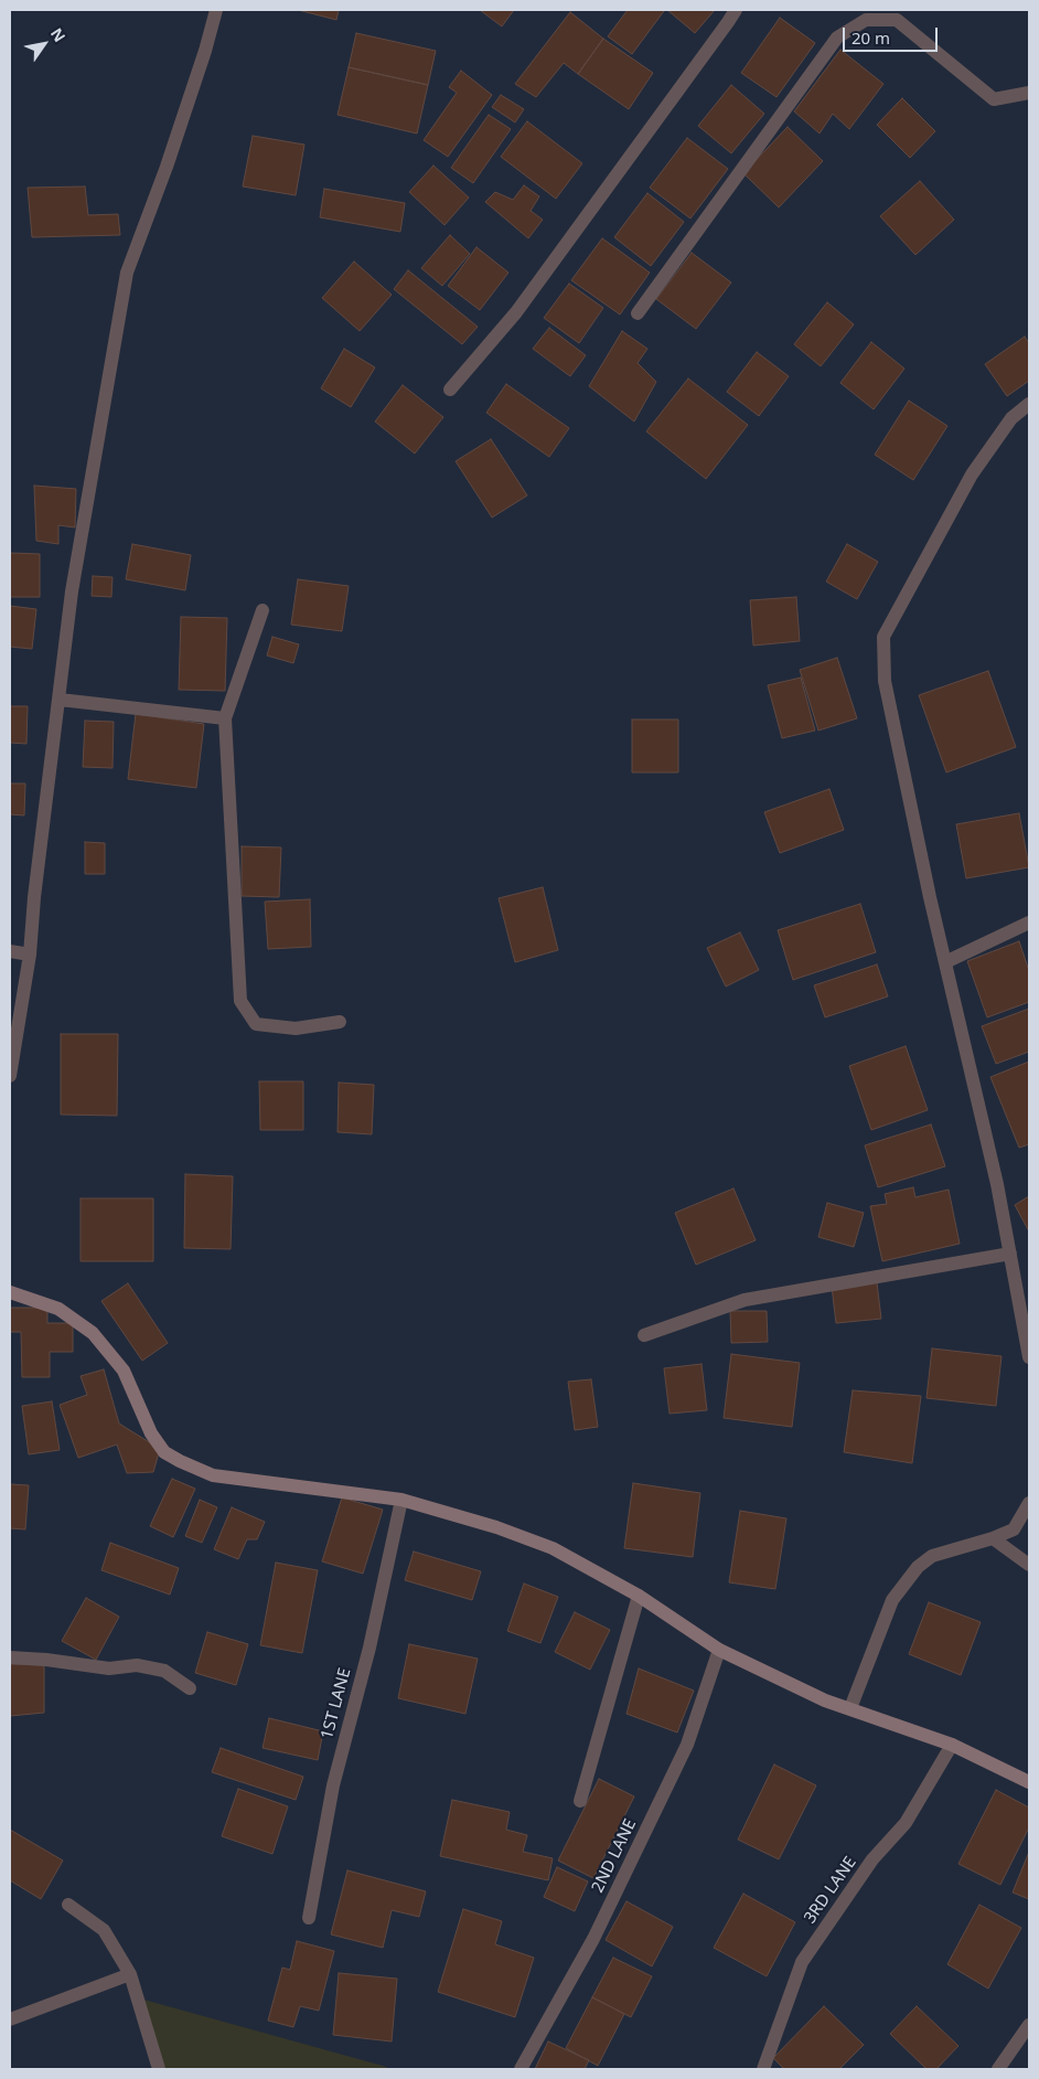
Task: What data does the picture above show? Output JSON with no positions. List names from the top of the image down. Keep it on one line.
{"streets":{"street":["1ST LANE","2ND LANE","3RD LANE"]},"scale_bar":"20 m","north":"top right"}
